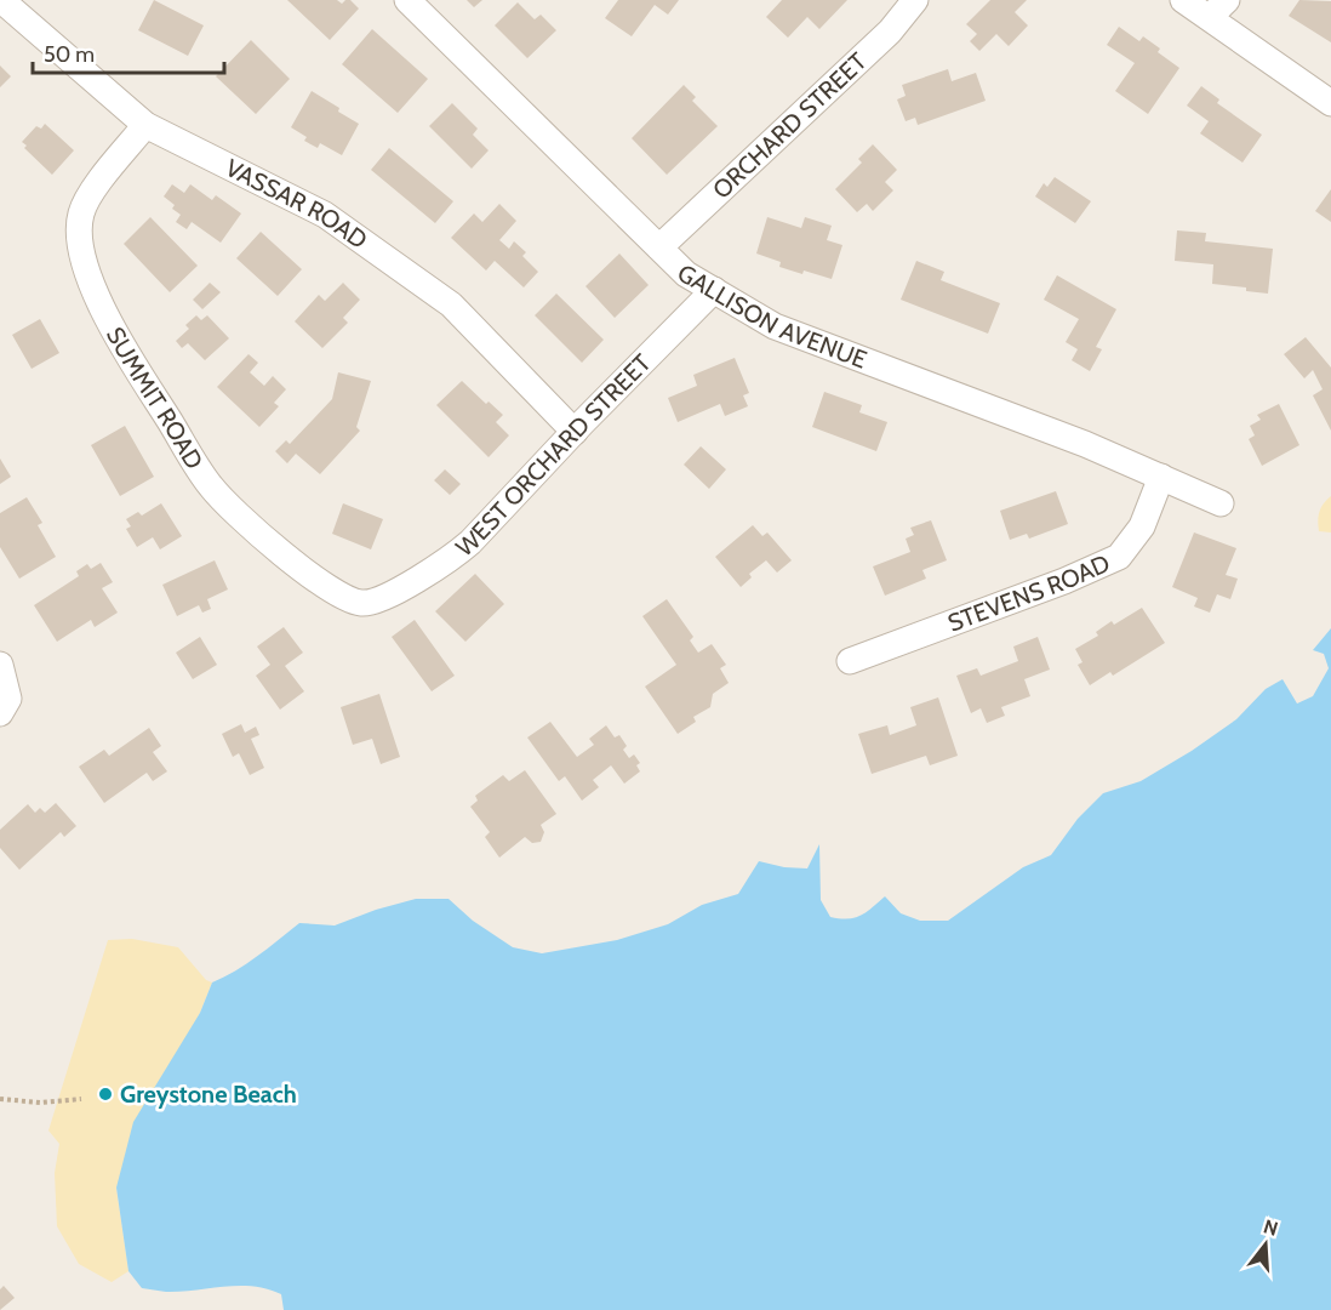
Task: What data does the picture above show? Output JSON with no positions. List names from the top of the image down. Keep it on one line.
{"streets":{"street":["ORCHARD STREET","VASSAR ROAD","GALLISON AVENUE","SUMMIT ROAD","WEST ORCHARD STREET","STEVENS ROAD"]},"crossings":[["ORCHARD STREET","GALLISON AVENUE"],["VASSAR ROAD","SUMMIT ROAD"],["VASSAR ROAD","WEST ORCHARD STREET"],["GALLISON AVENUE","WEST ORCHARD STREET"],["GALLISON AVENUE","STEVENS ROAD"],["SUMMIT ROAD","WEST ORCHARD STREET"]],"places":["Greystone Beach"],"scale_bar":"50 m","north":"top"}
